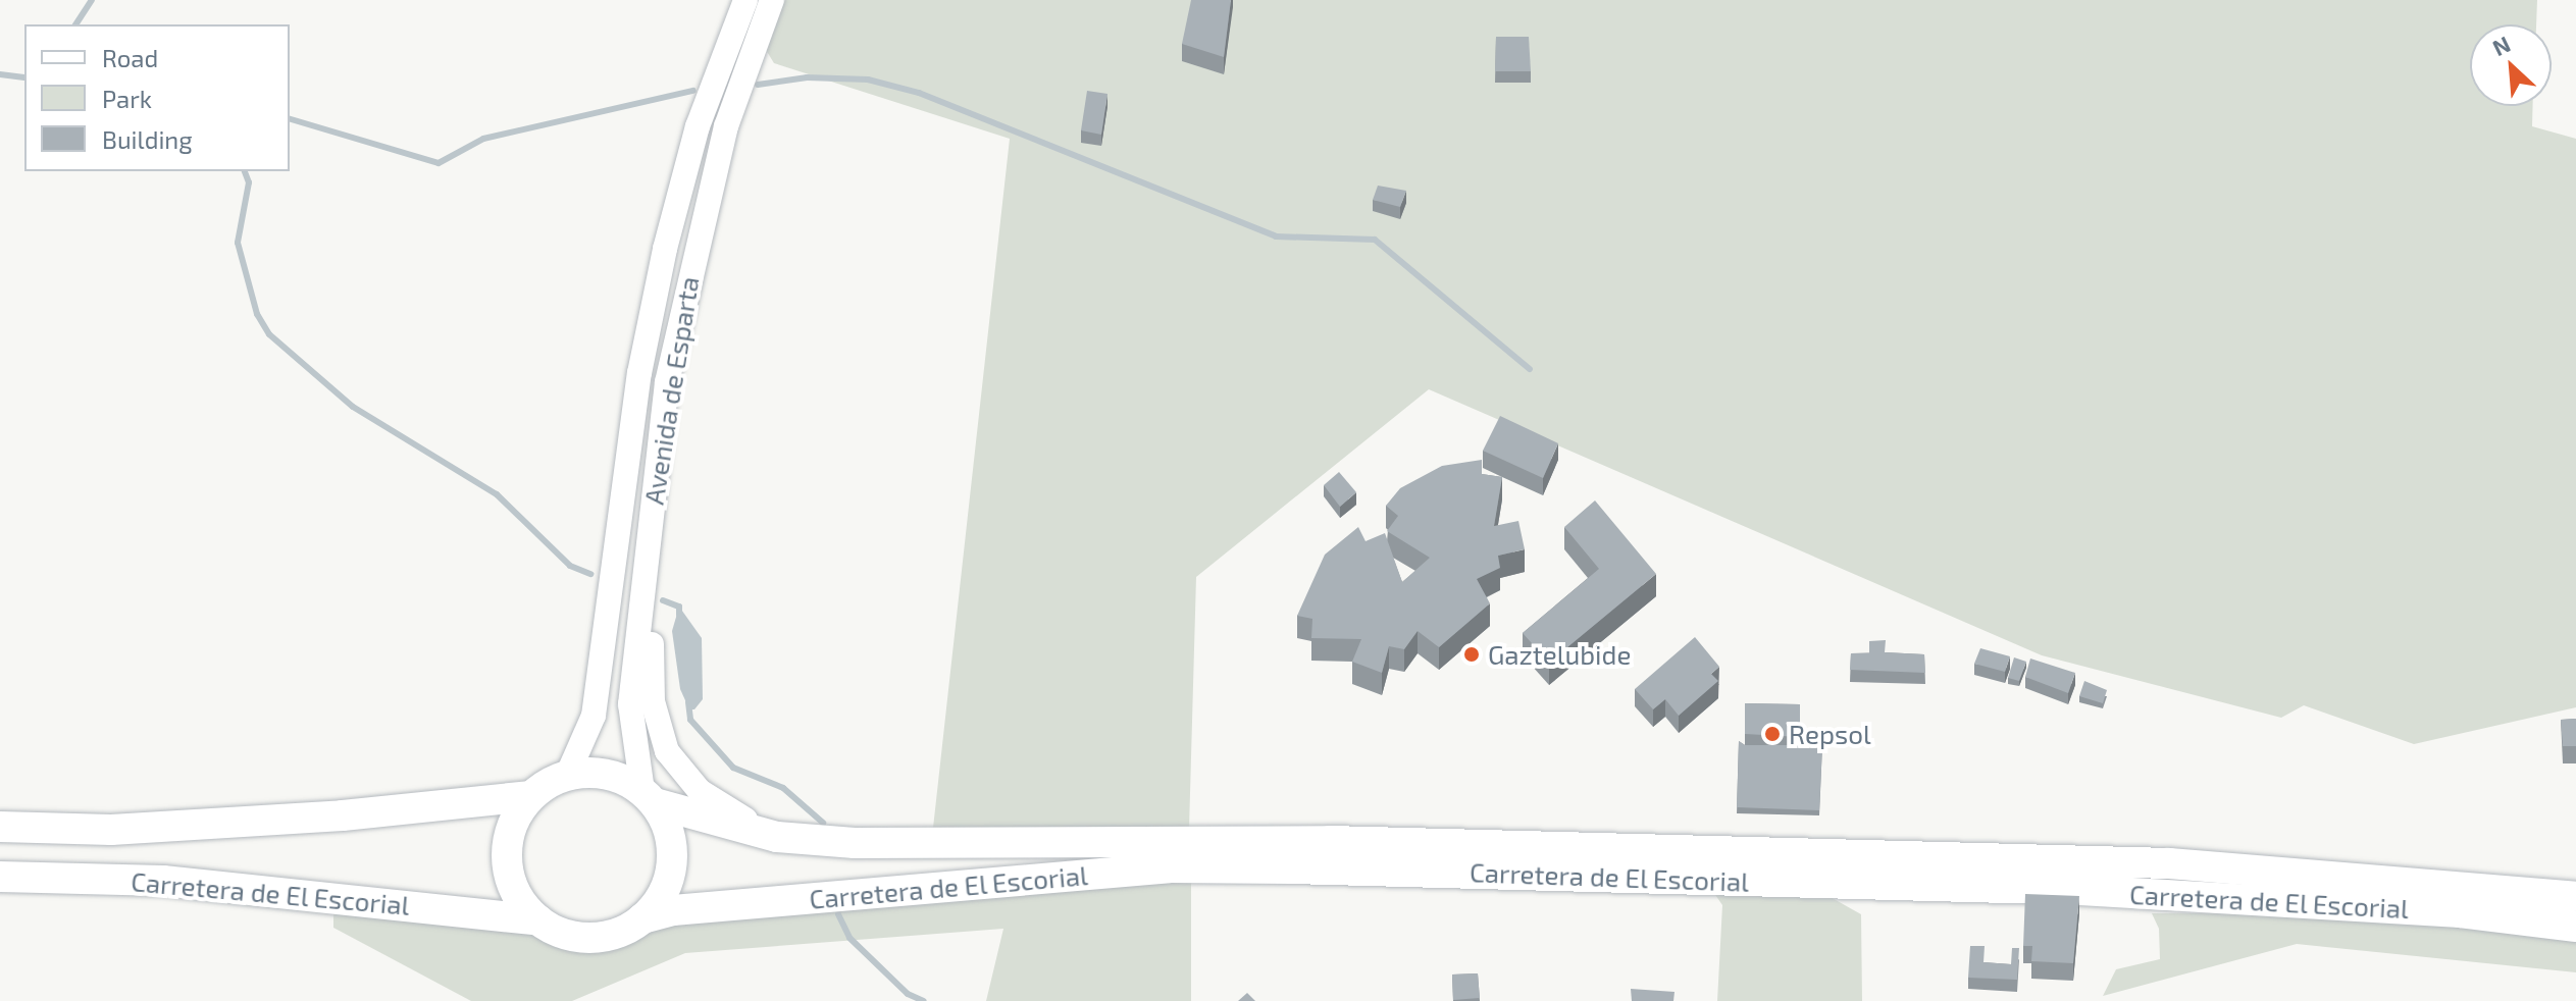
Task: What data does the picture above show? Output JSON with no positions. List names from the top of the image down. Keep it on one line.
{"streets":{"highway":["Carretera de El Escorial"],"main road":["Avenida de Esparta"]},"crossings":[["Avenida de Esparta","Carretera de El Escorial"]],"places":["Gaztelubide","Repsol"],"legend":["Road","Park","Building"],"north":"top left"}
